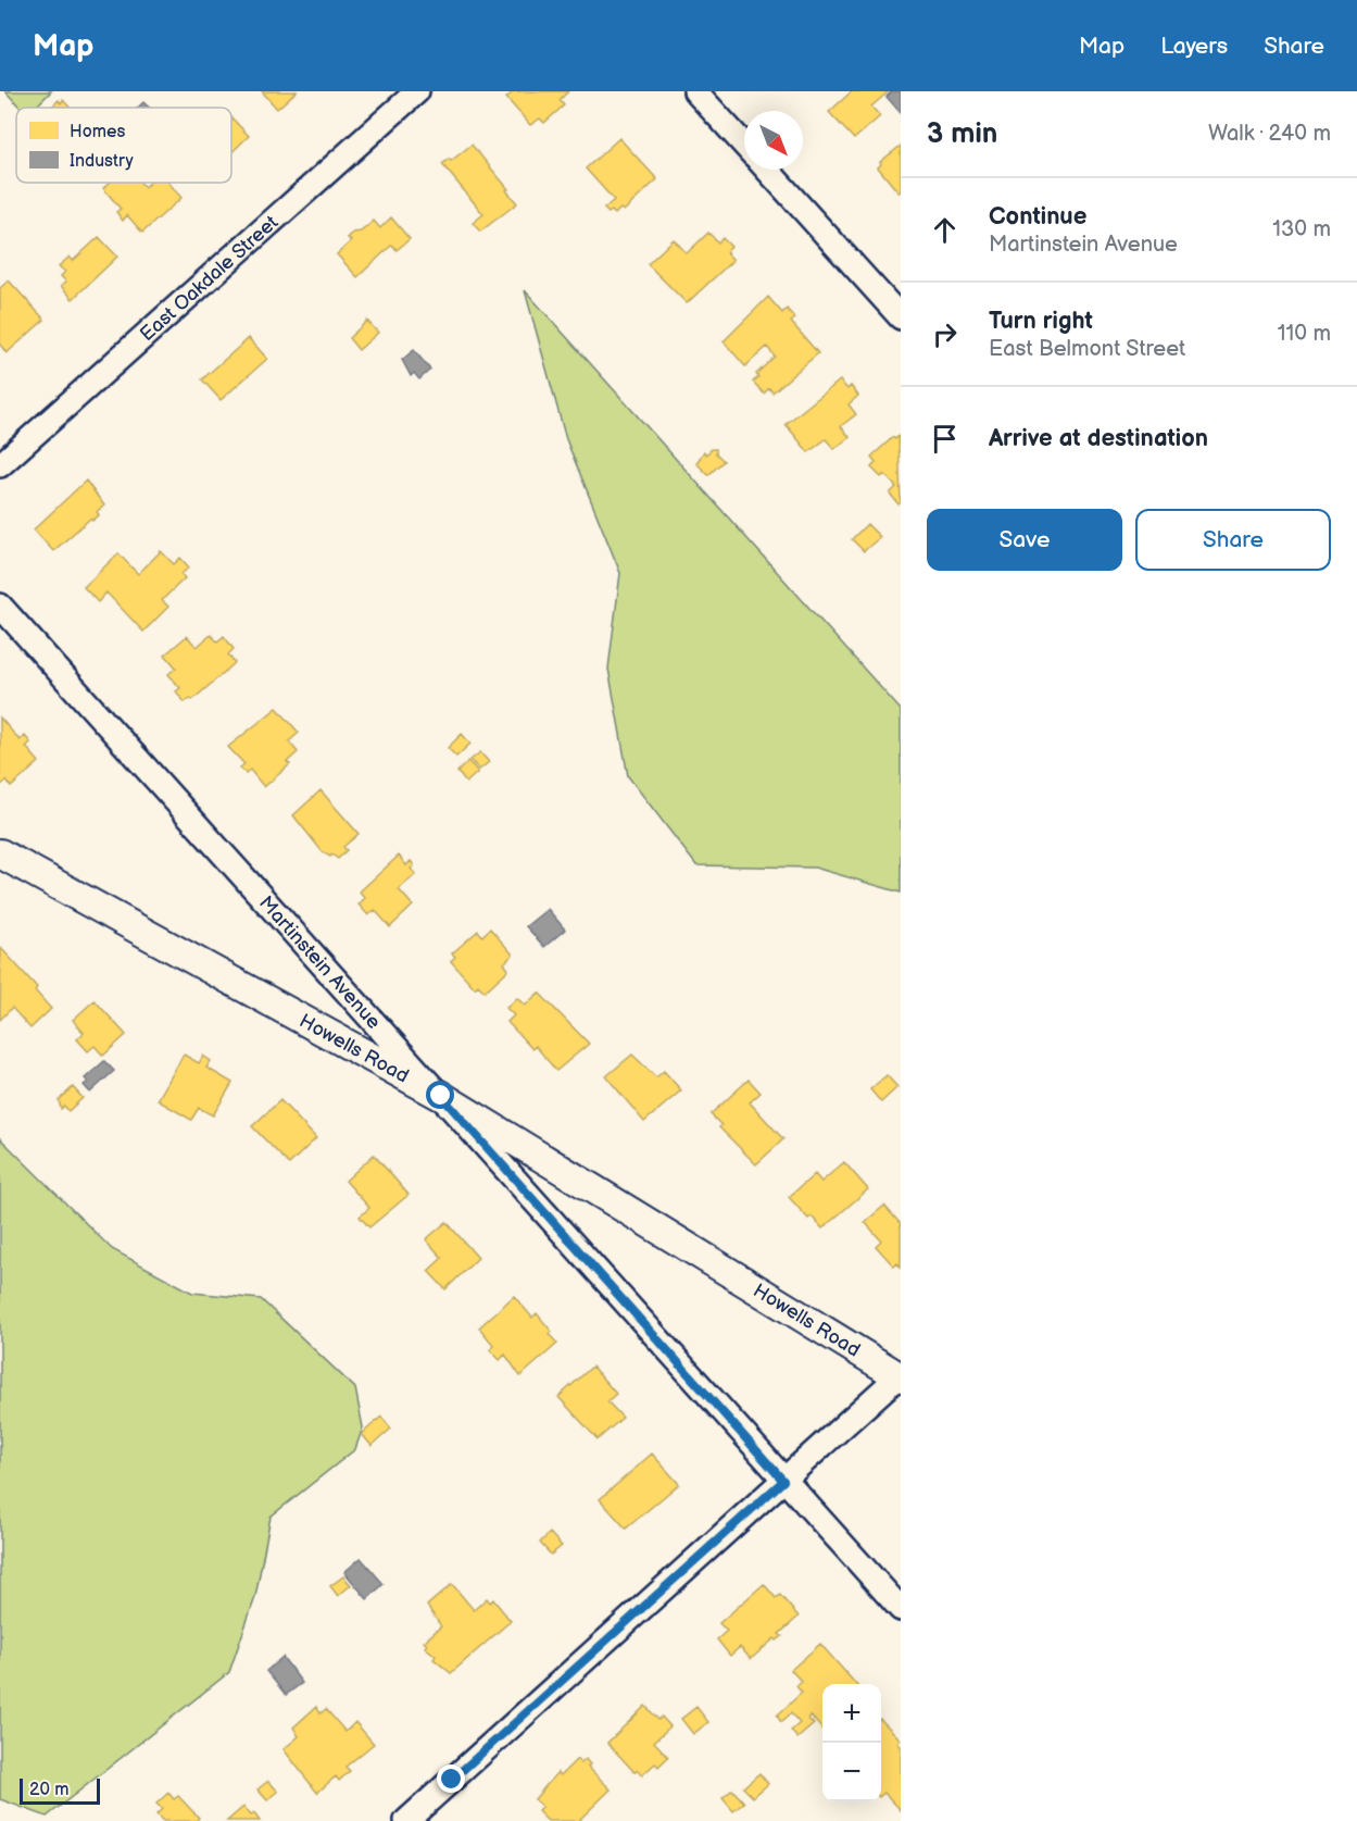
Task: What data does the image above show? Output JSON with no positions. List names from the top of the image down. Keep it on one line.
{"streets":{"street":["East Oakdale Street","Martinstein Avenue","Howells Road"]},"crossings":[["Martinstein Avenue","Howells Road"]],"legend":["Homes","Industry"],"scale_bar":"20 m","north":"bottom right","page":{"header":"Map","nav":["Map","Layers","Share"],"heading":["3 min","Walk · 240 m"],"list":[["Continue","Martinstein Avenue","130 m"],["Turn right","East Belmont Street","110 m"],"Arrive at destination"],"buttons":["Save","Share"],"map_buttons":["+","−"],"scale":"20 m"}}
